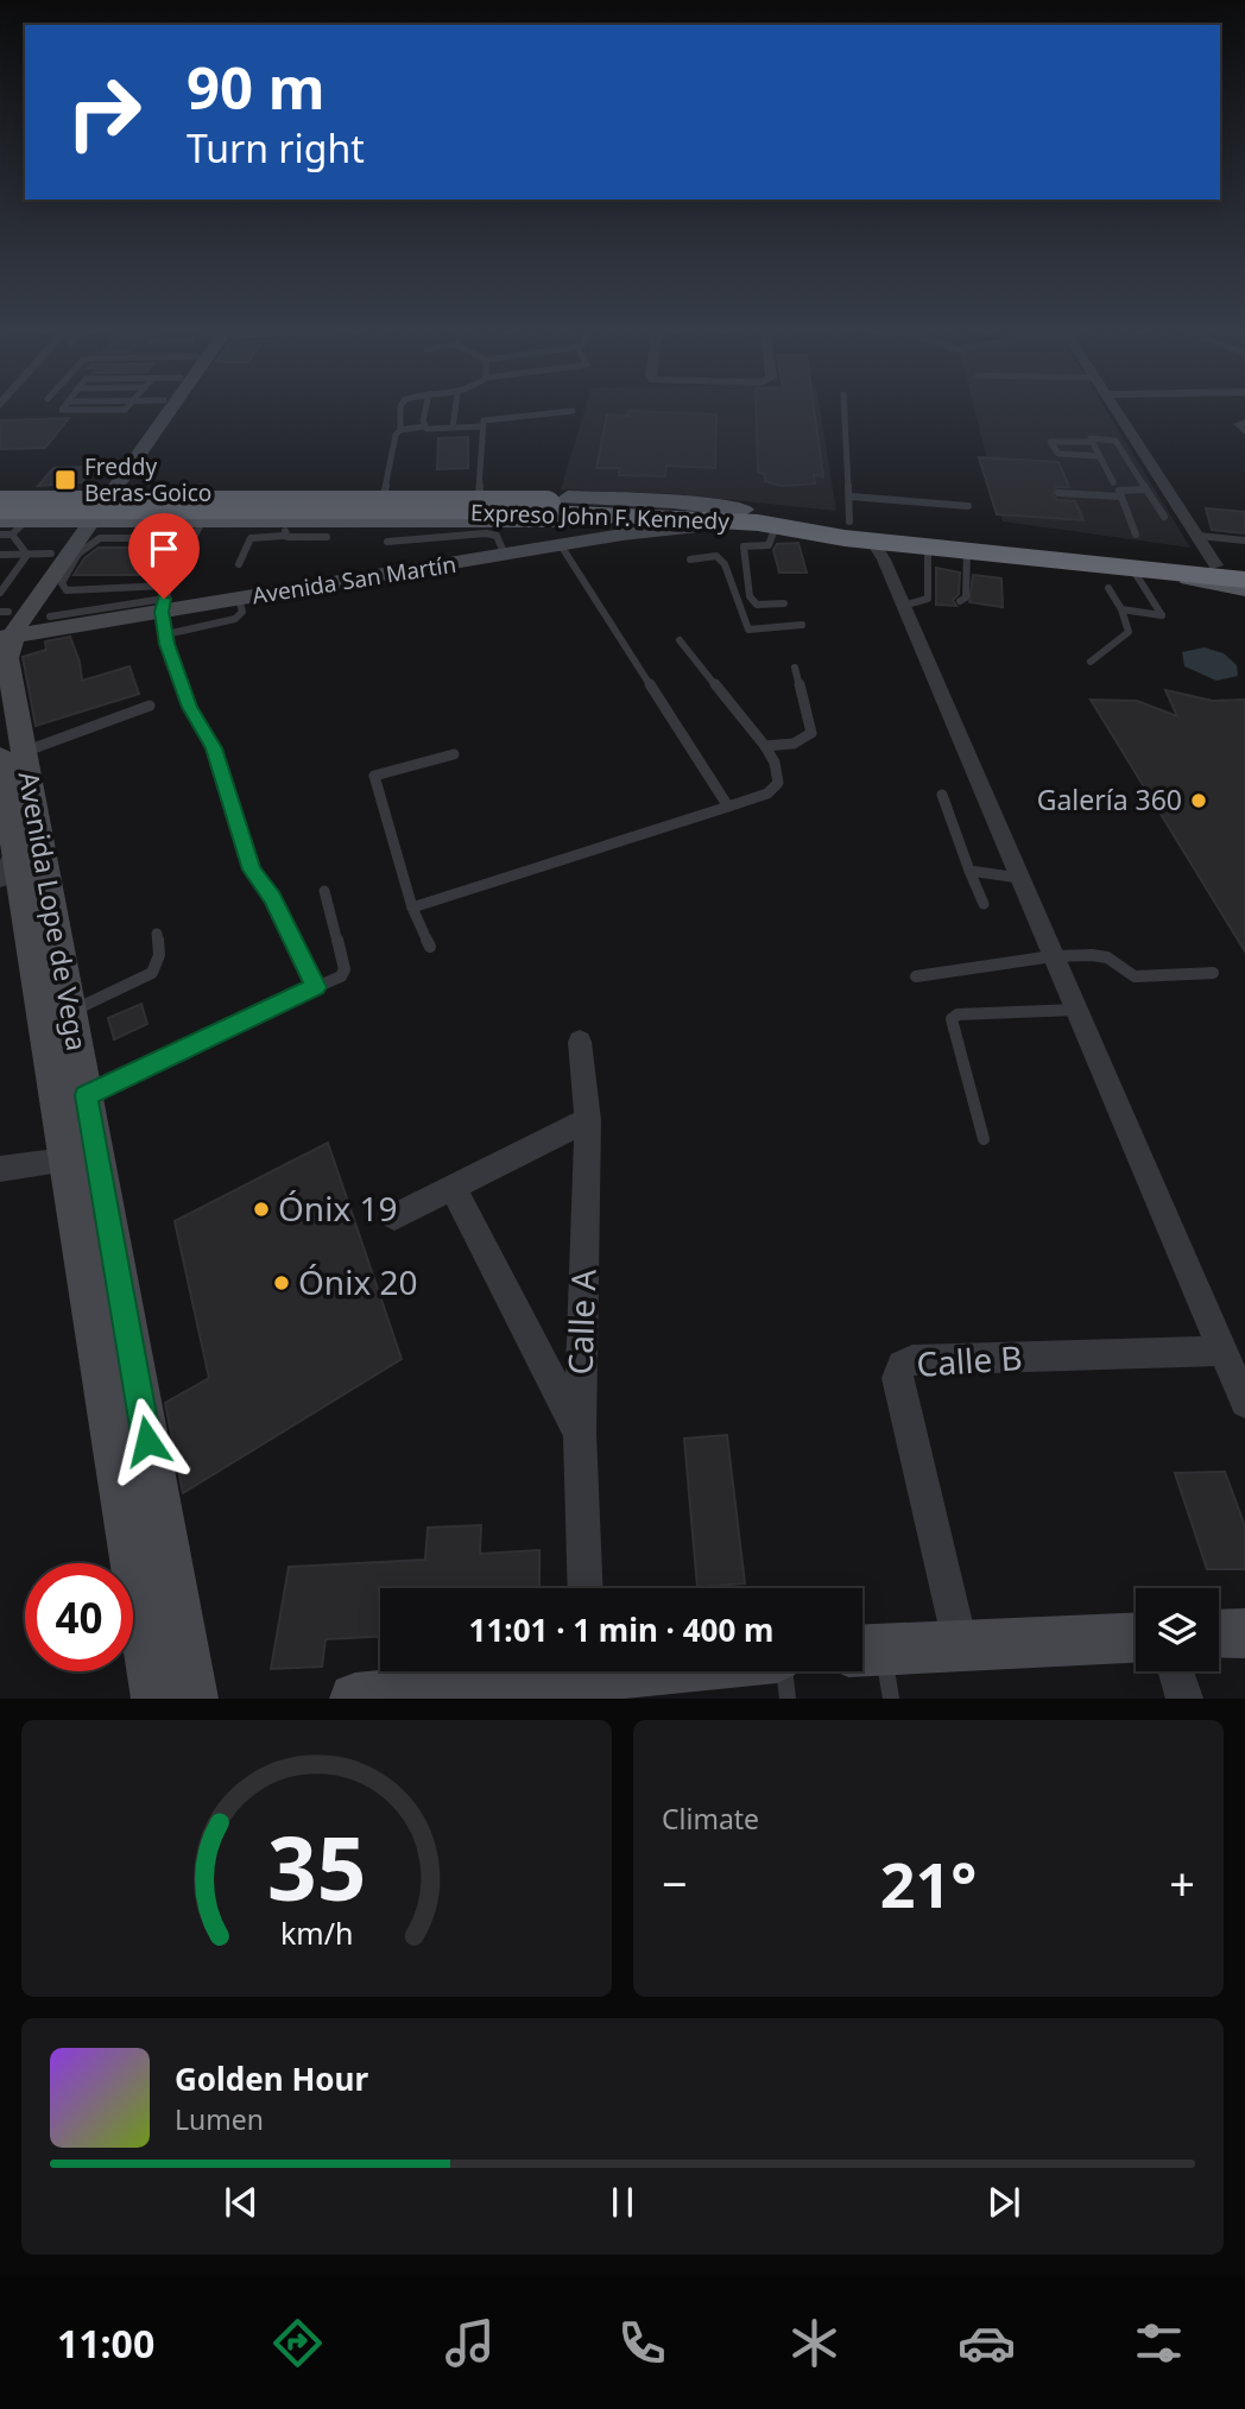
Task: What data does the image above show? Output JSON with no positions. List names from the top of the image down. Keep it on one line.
{"streets":{"highway":["Expreso John F. Kennedy"],"street":["Avenida San Martín","Avenida Lope de Vega","Calle A","Calle B"]},"crossings":[["Avenida San Martín","Avenida Lope de Vega"]],"places":{"transit":["Freddy Beras-Goico"],"other":["Galería 360","Ónix 19","Ónix 20"]},"page":{"turn":["90 m","Turn right"],"limit":"40","trip":"11:01 · 1 min · 400 m","tile":"Climate","heat":["−","21°","+"],"song":["Golden Hour","Lumen"],"tabs":"11:00","gauge":["35","km/h"]}}
